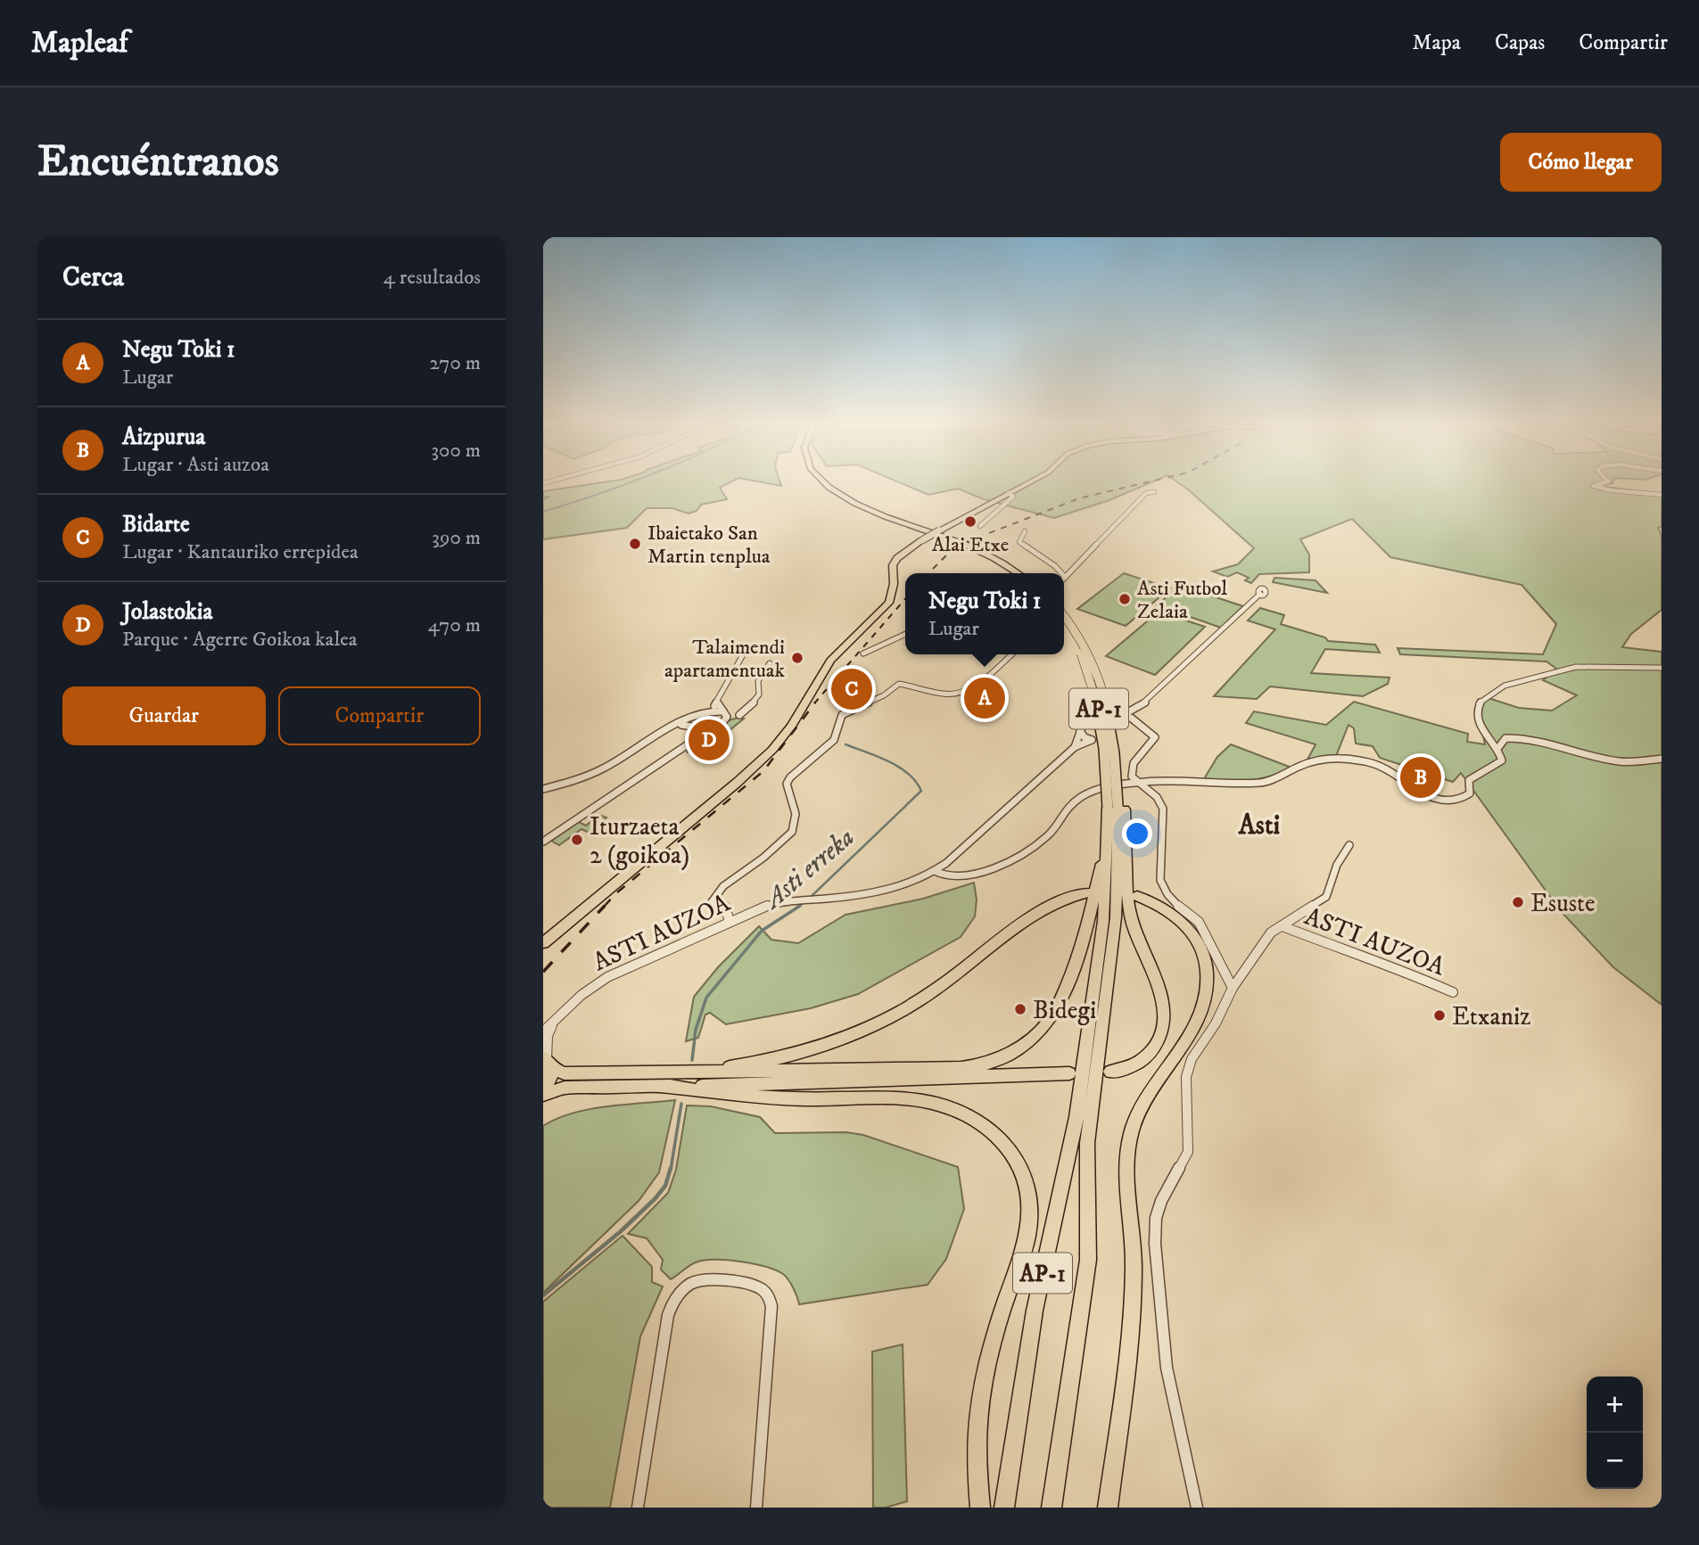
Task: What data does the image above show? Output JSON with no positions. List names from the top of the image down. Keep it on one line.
{"streets":{"highway":["AP-1"],"street":["ASTI AUZOA"]},"districts":["Asti"],"water":["Asti erreka"],"places":["Alai Etxe","Ibaietako San Martin tenplua","Asti Futbol Zelaia","Talaimendi apartamentuak","Iturzaeta 2 (goikoa)","Esuste","Bidegi","Etxaniz"],"page":{"header":"Mapleaf","nav":["Mapa","Capas","Compartir"],"buttons":["Cómo llegar",["Guardar","Compartir"]],"title":"Encuéntranos","heading":["Cerca","4 resultados"],"list":[{"mark":"A","name":"Negu Toki 1","note":"Lugar","value":"270 m"},{"mark":"B","name":"Aizpurua","note":"Lugar · Asti auzoa","value":"300 m"},{"mark":"C","name":"Bidarte","note":"Lugar · Kantauriko errepidea","value":"390 m"},{"mark":"D","name":"Jolastokia","note":"Parque · Agerre Goikoa kalea","value":"470 m"}],"popup":["Negu Toki 1","Lugar"],"pins":["C","A","D","B"],"map_buttons":["+","−"]}}
